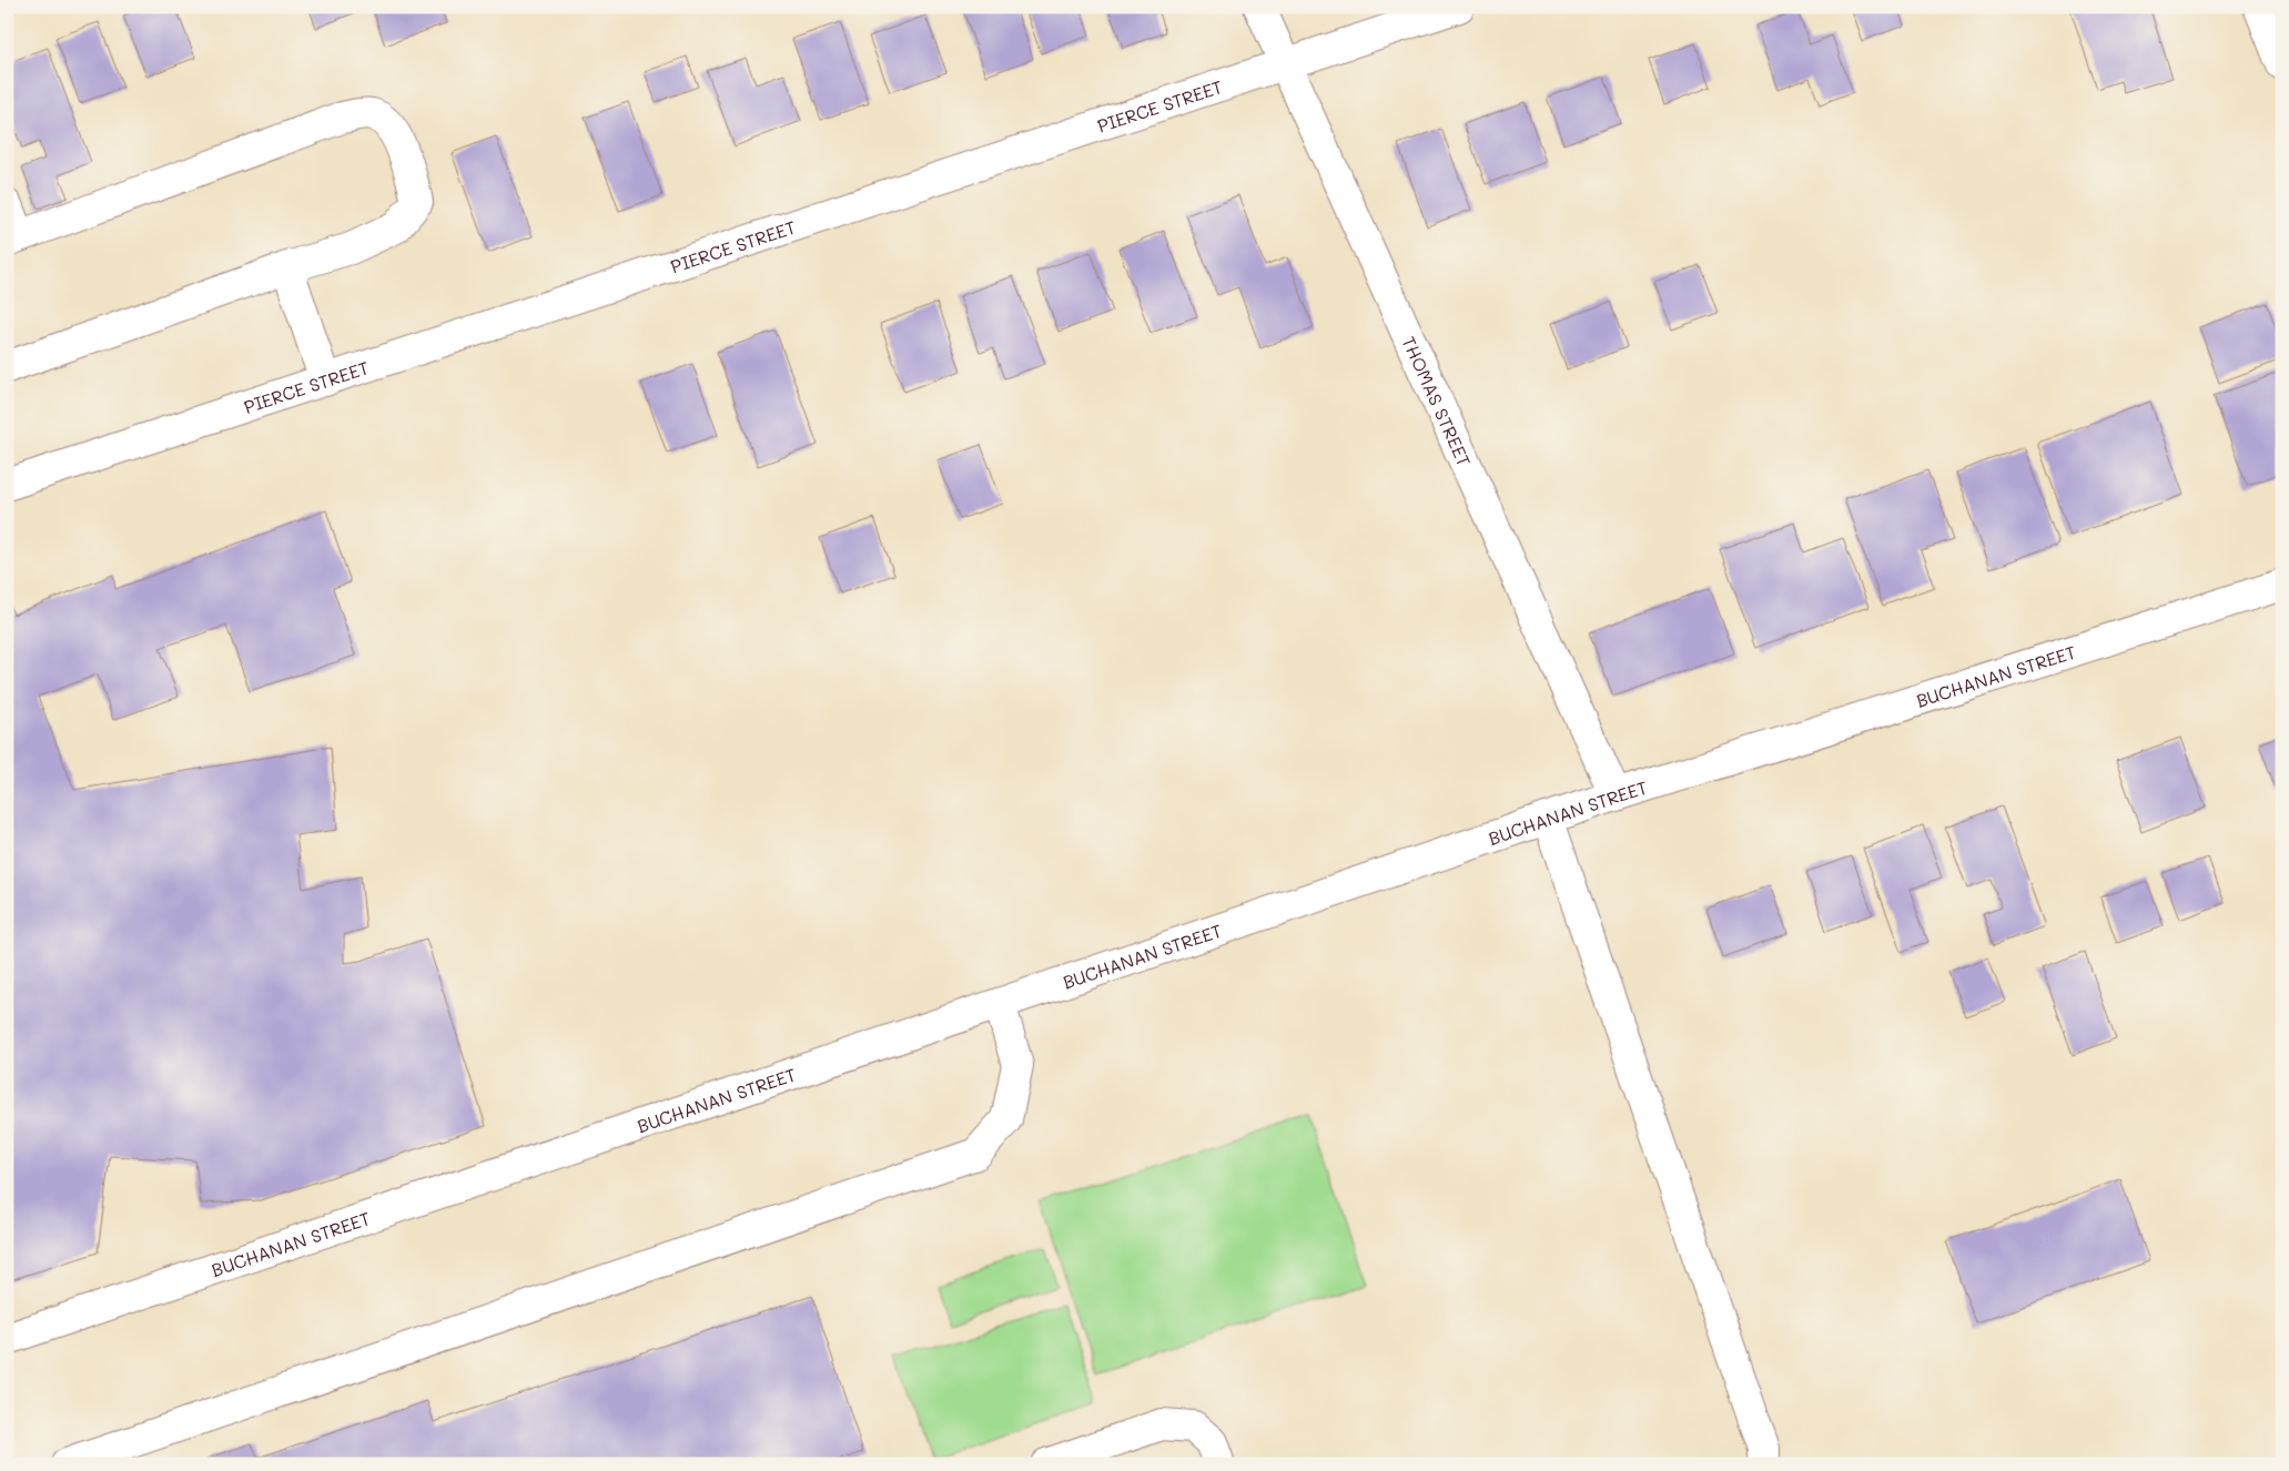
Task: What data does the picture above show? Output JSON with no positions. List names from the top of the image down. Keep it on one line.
{"streets":{"street":["PIERCE STREET","THOMAS STREET","BUCHANAN STREET"]},"crossings":[["PIERCE STREET","THOMAS STREET"],["THOMAS STREET","BUCHANAN STREET"]]}
